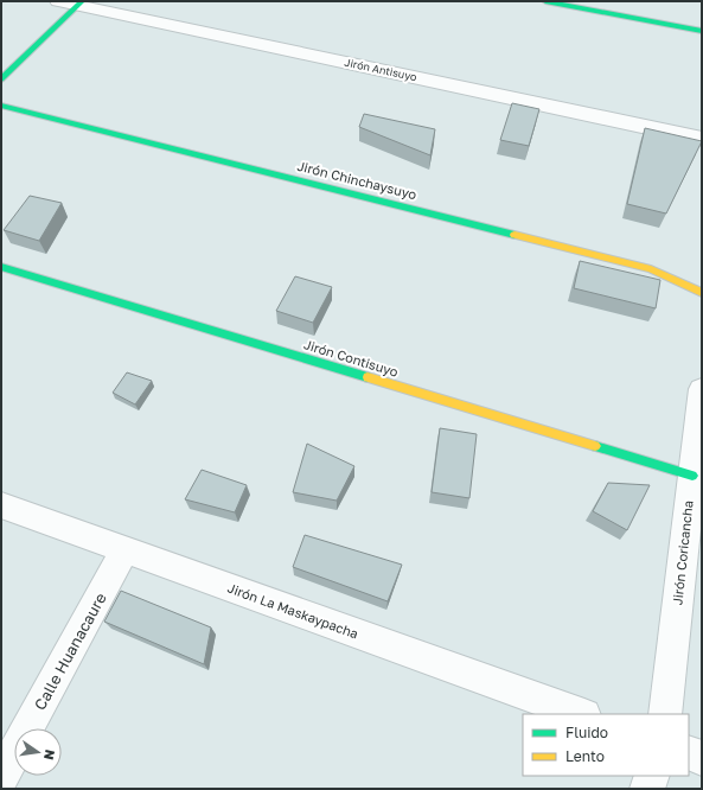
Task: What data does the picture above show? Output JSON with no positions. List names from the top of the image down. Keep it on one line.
{"streets":{"main road":["Jirón Chinchaysuyo","Jirón Contisuyo"],"street":["Jirón Antisuyo","Jirón Coricancha","Jirón La Maskaypacha","Calle Huanacaure"]},"crossings":[["Jirón Contisuyo","Jirón Coricancha"],["Jirón La Maskaypacha","Calle Huanacaure"]],"legend":["Fluido","Lento"],"north":"right"}
